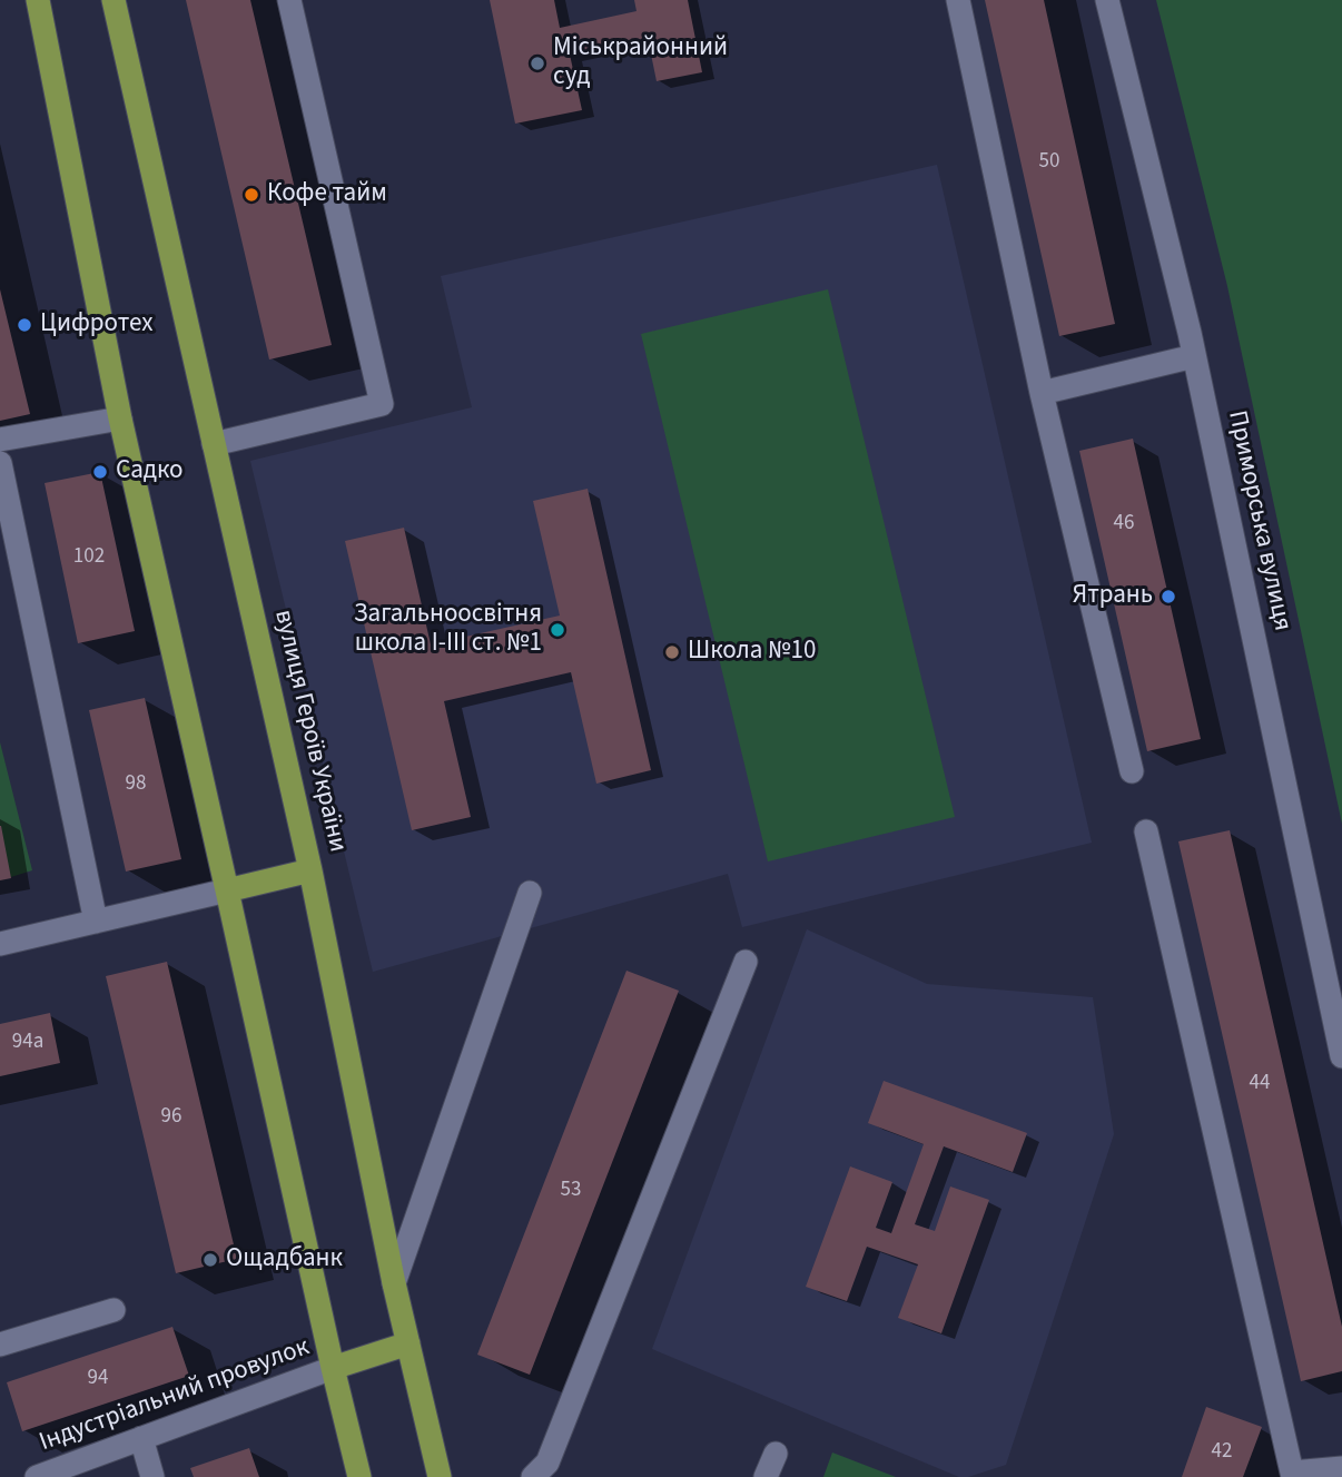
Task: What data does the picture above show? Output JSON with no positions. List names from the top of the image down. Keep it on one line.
{"streets":{"main road":["вулиця Героїв України"],"street":["Приморська вулиця","Індустріальний провулок"]},"places":["Міськрайонний суд","Кофе тайм","Цифротех","Садко","Ятрань","Загальноосвітня школа І-ІІІ ст. №1","Школа №10","Ощадбанк"],"house_numbers":["50","46","102","98","94а","44","96","53","94","42"]}
